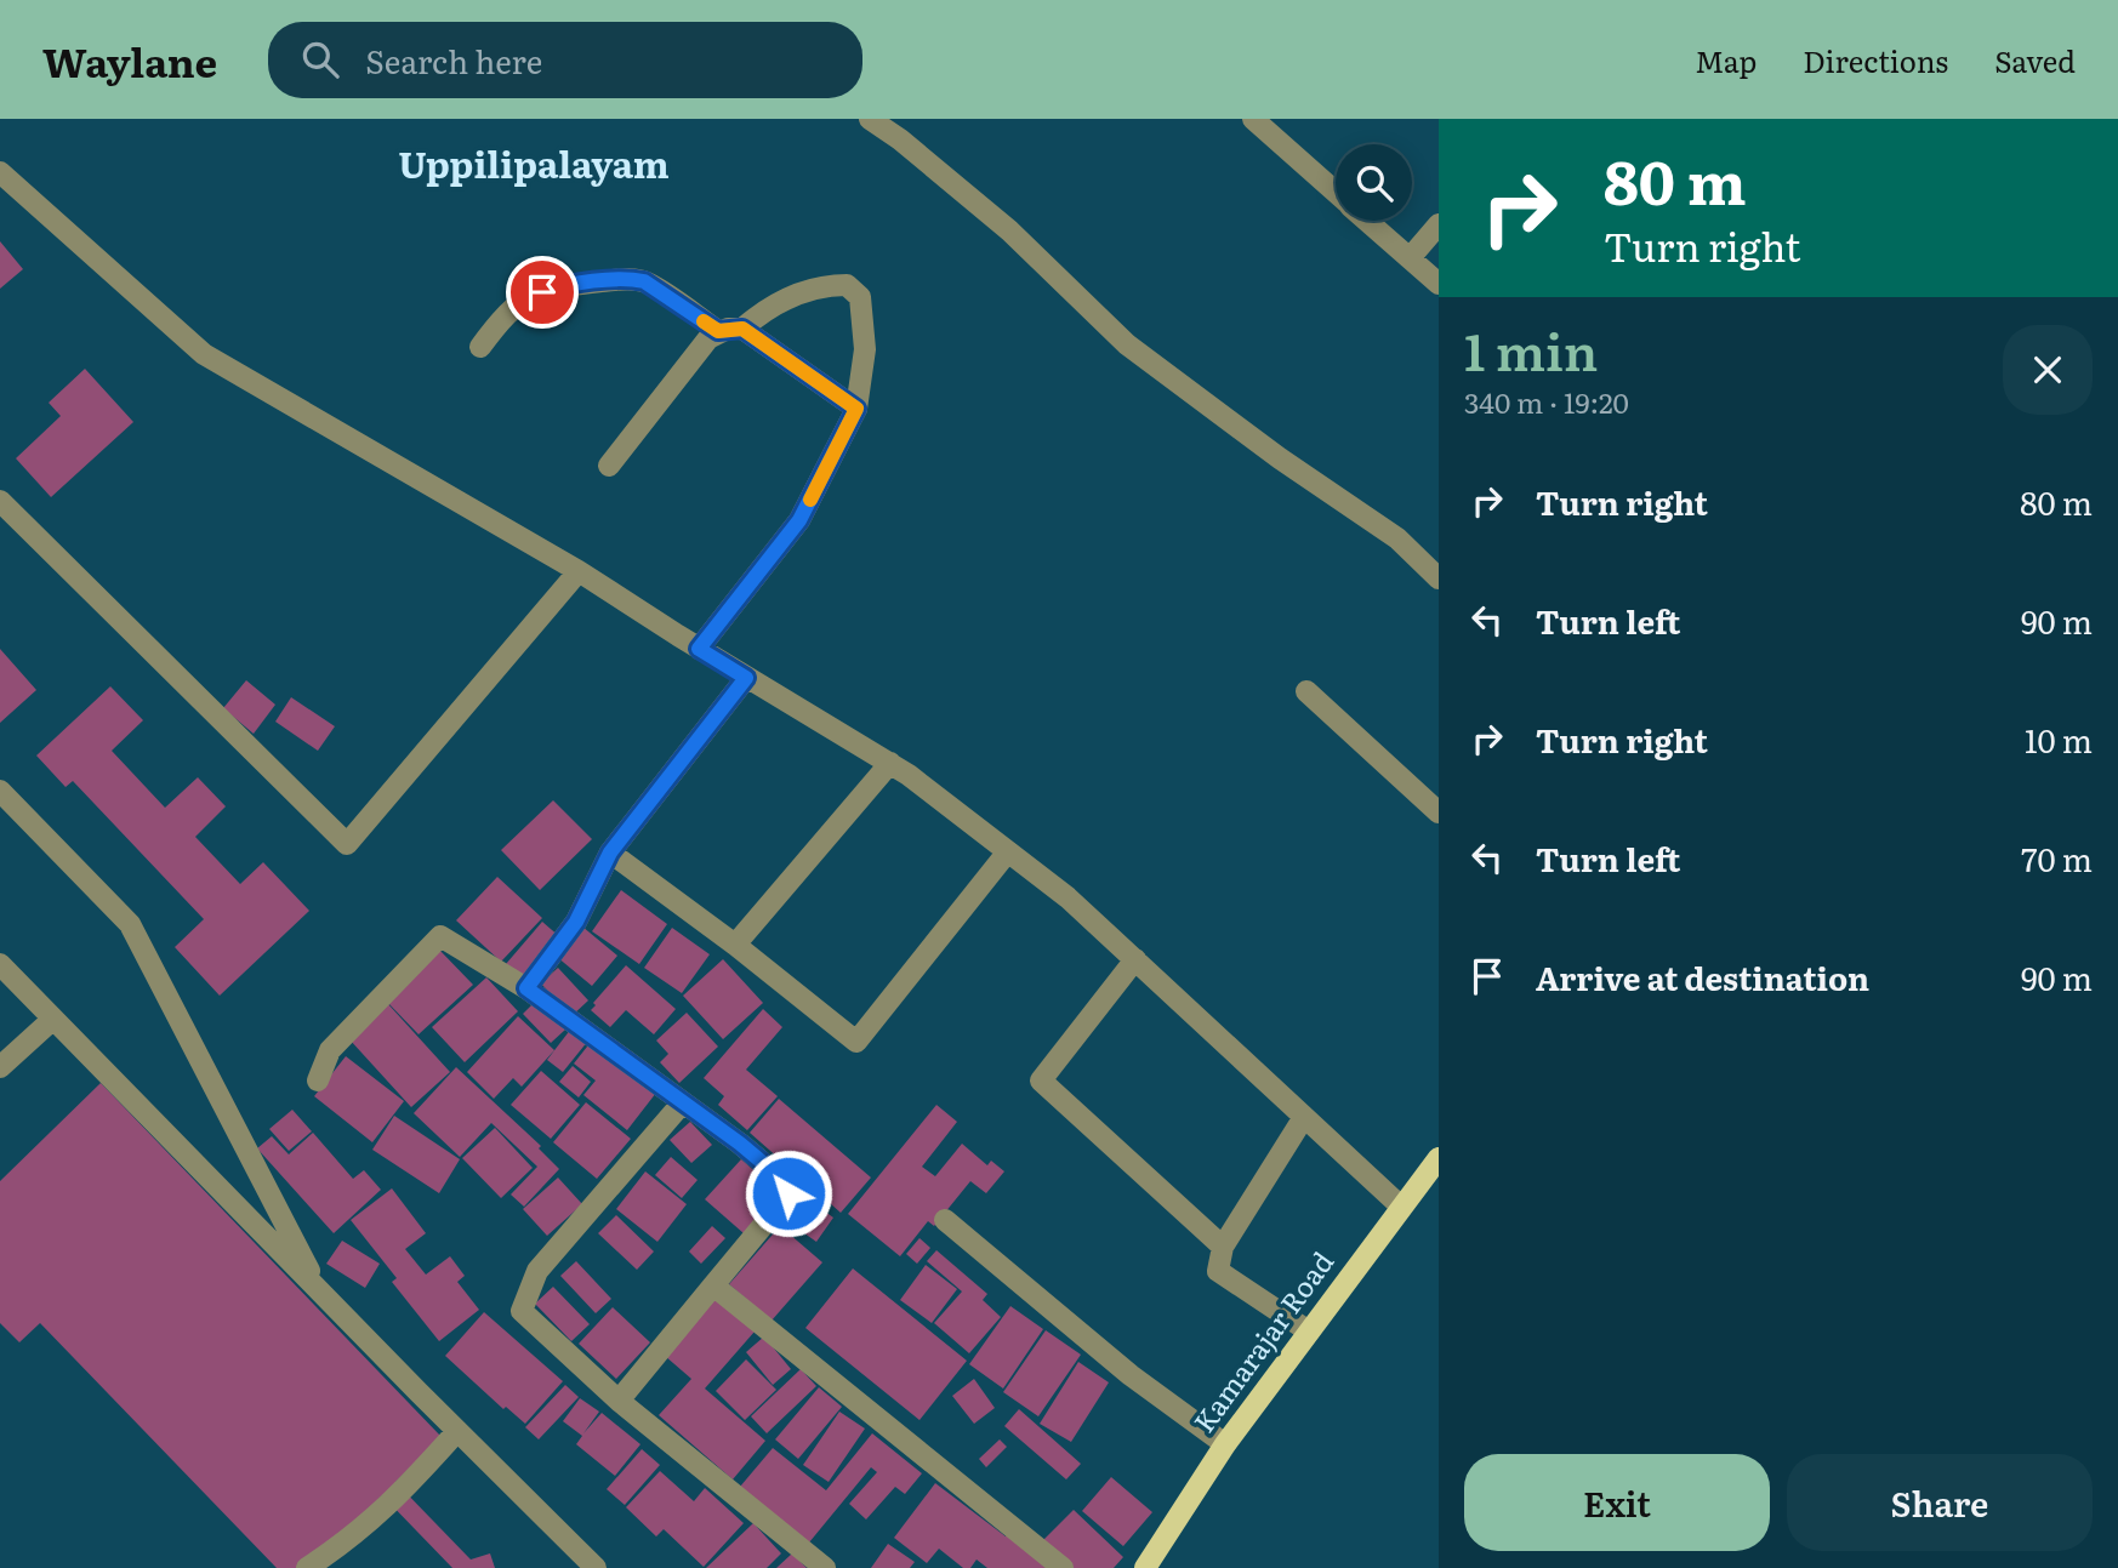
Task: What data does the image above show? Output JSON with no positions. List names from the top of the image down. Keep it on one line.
{"streets":{"main road":["Kamarajar Road"]},"districts":["Uppilipalayam"],"page":{"header":"Waylane","search":"Search here","nav":["Map","Directions","Saved"],"turn":["80 m","Turn right"],"heading":["1 min","340 m · 19:20"],"list":[{"name":"Turn right","value":"80 m"},{"name":"Turn left","value":"90 m"},{"name":"Turn right","value":"10 m"},{"name":"Turn left","value":"70 m"},{"name":"Arrive at destination","value":"90 m"}],"buttons":["Exit","Share"]}}
